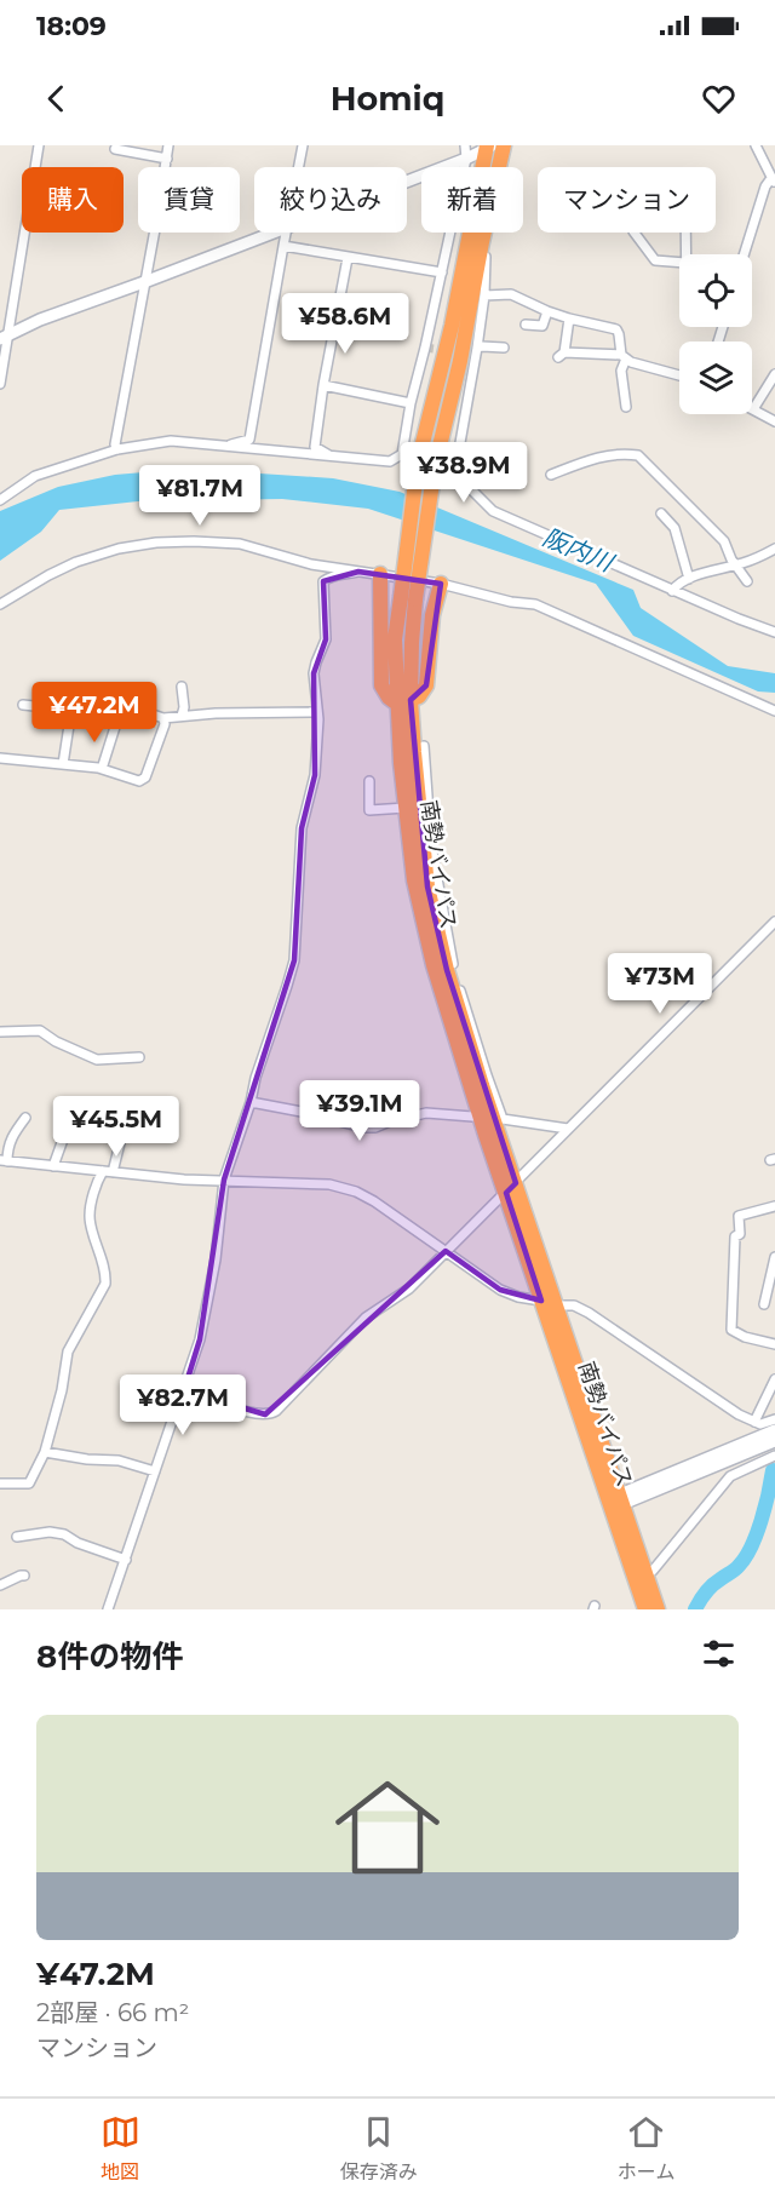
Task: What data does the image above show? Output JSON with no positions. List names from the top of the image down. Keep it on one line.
{"streets":{"highway":["南勢バイパス"]},"water":["阪内川"],"page":{"status":"18:09","header":"Homiq","chip":["購入","賃貸","絞り込み","新着","マンション"],"price":["¥58.6M","¥38.9M","¥81.7M","¥47.2M","¥73M","¥39.1M","¥45.5M","¥82.7M"],"heading":"8件の物件","list":[{"name":"¥47.2M","note":"2部屋 · 66 m² · マンション"}],"tabs":["地図","保存済み","ホーム"]}}
